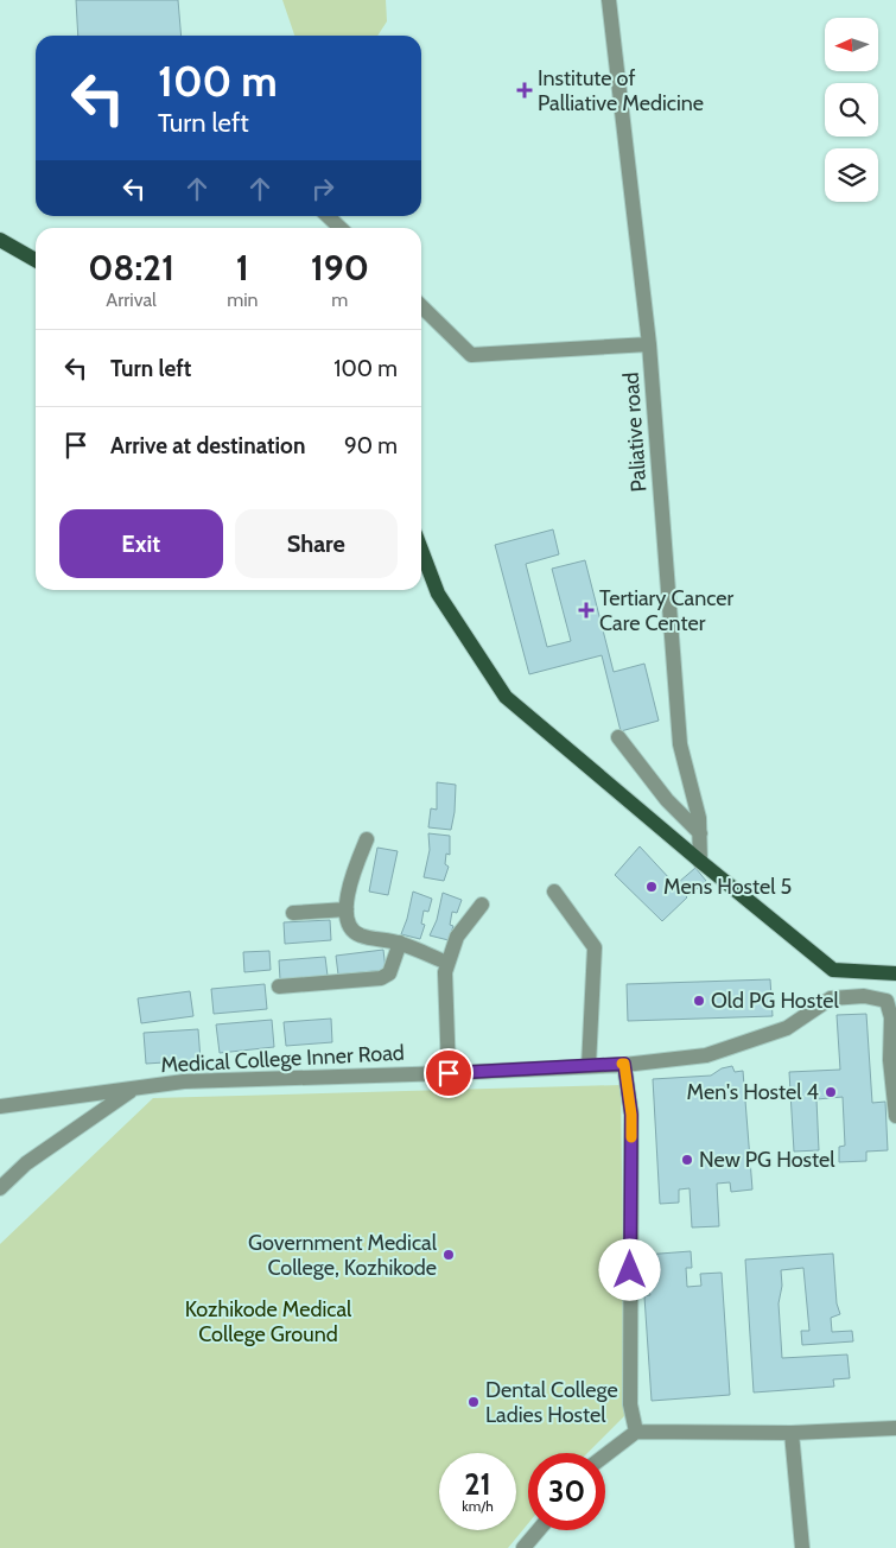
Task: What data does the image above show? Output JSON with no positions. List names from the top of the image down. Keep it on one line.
{"streets":{"street":["Paliative road","Medical College Inner Road"]},"parks":["Kozhikode Medical College Ground"],"places":{"health":["Institute of Palliative Medicine","Tertiary Cancer Care Center"],"other":["Mens Hostel 5","Old PG Hostel","Men's Hostel 4","New PG Hostel","Government Medical College, Kozhikode","Dental College Ladies Hostel"]},"north":"left","page":{"turn":["100 m","Turn left"],"eta":["08:21","Arrival","1","min","190","m"],"list":[{"name":"Turn left","value":"100 m"},{"name":"Arrive at destination","value":"90 m"}],"buttons":["Exit","Share"],"speed":"21 km/h","limit":"30"}}
